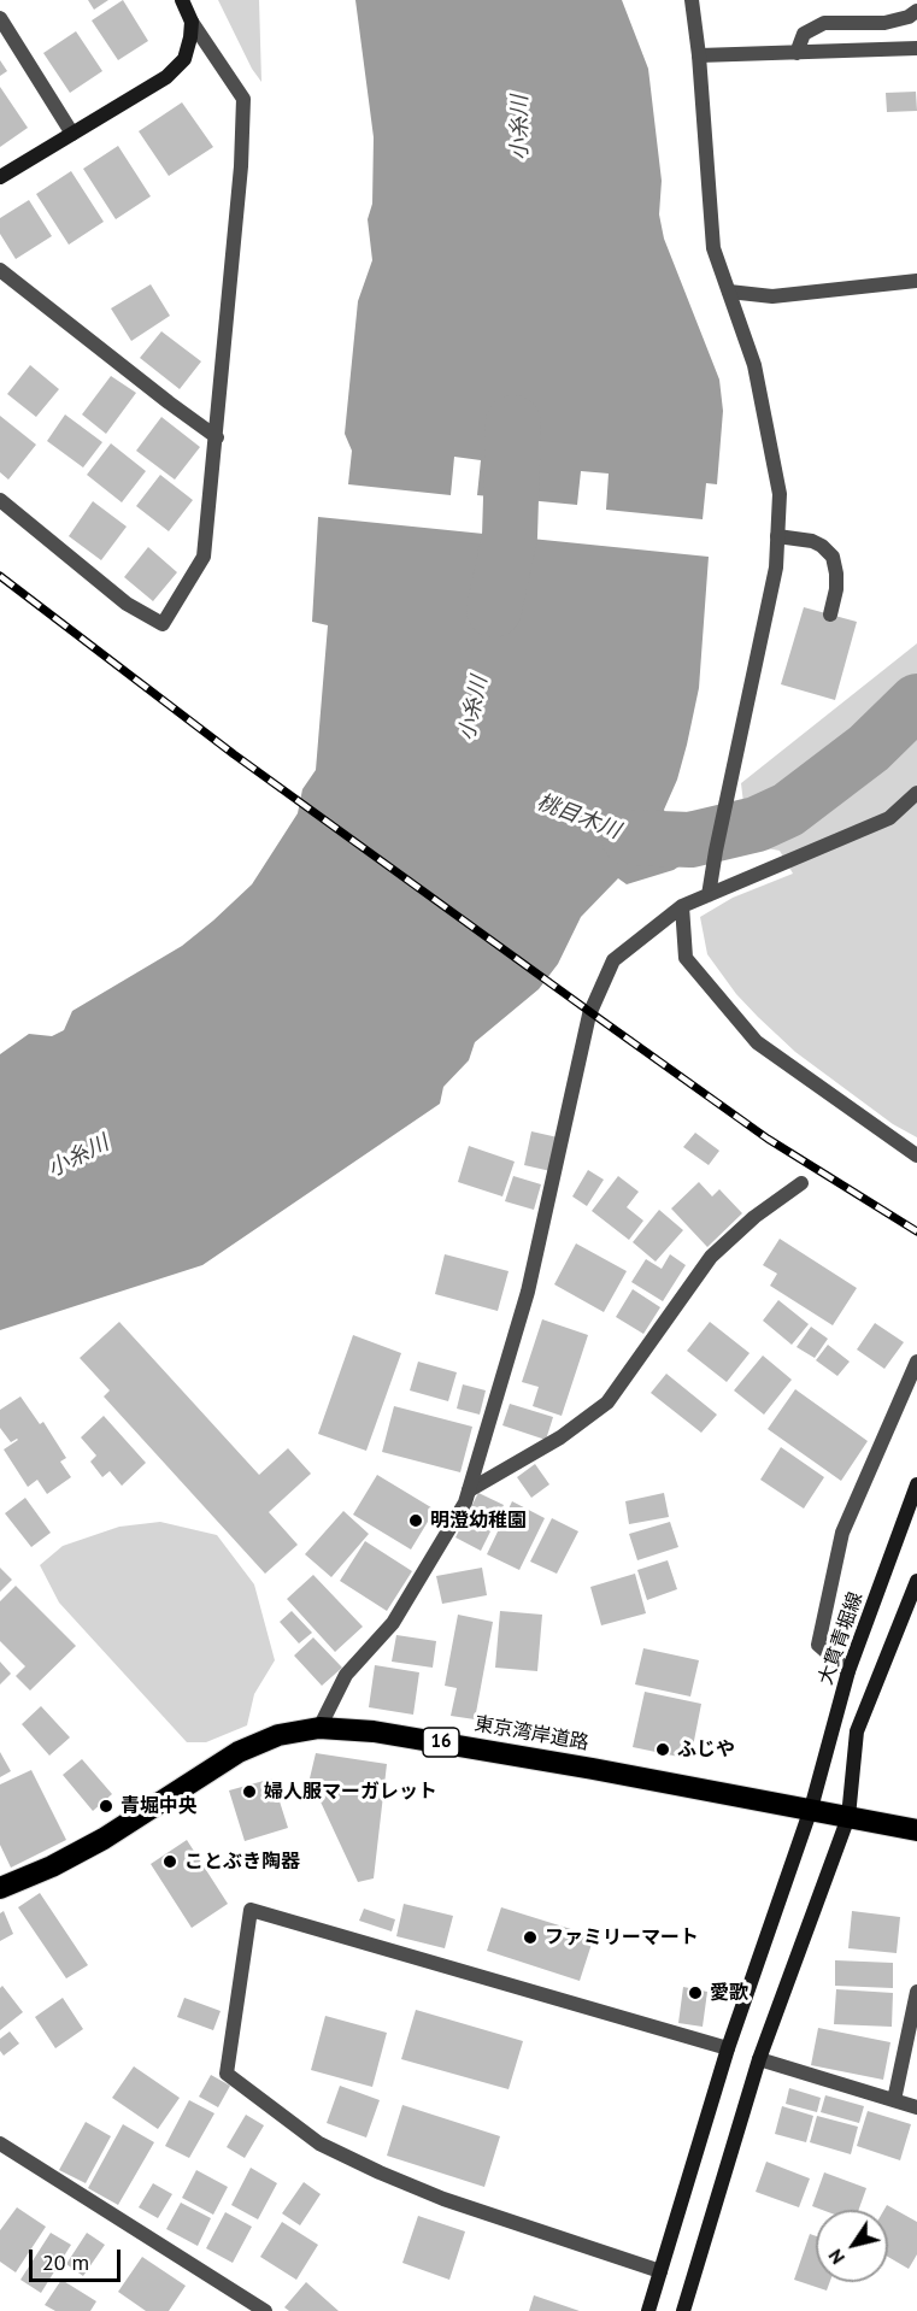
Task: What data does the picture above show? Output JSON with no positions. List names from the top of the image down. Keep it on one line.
{"streets":{"highway":["東京湾岸道路","16"],"street":["大貫青堀線"]},"crossings":[["大貫青堀線","東京湾岸道路"]],"water":["小糸川","桃目木川"],"places":["明澄幼稚園","ふじや","婦人服マーガレット","青堀中央","ことぶき陶器","ファミリーマート","愛歌"],"scale_bar":"20 m","north":"bottom left"}
